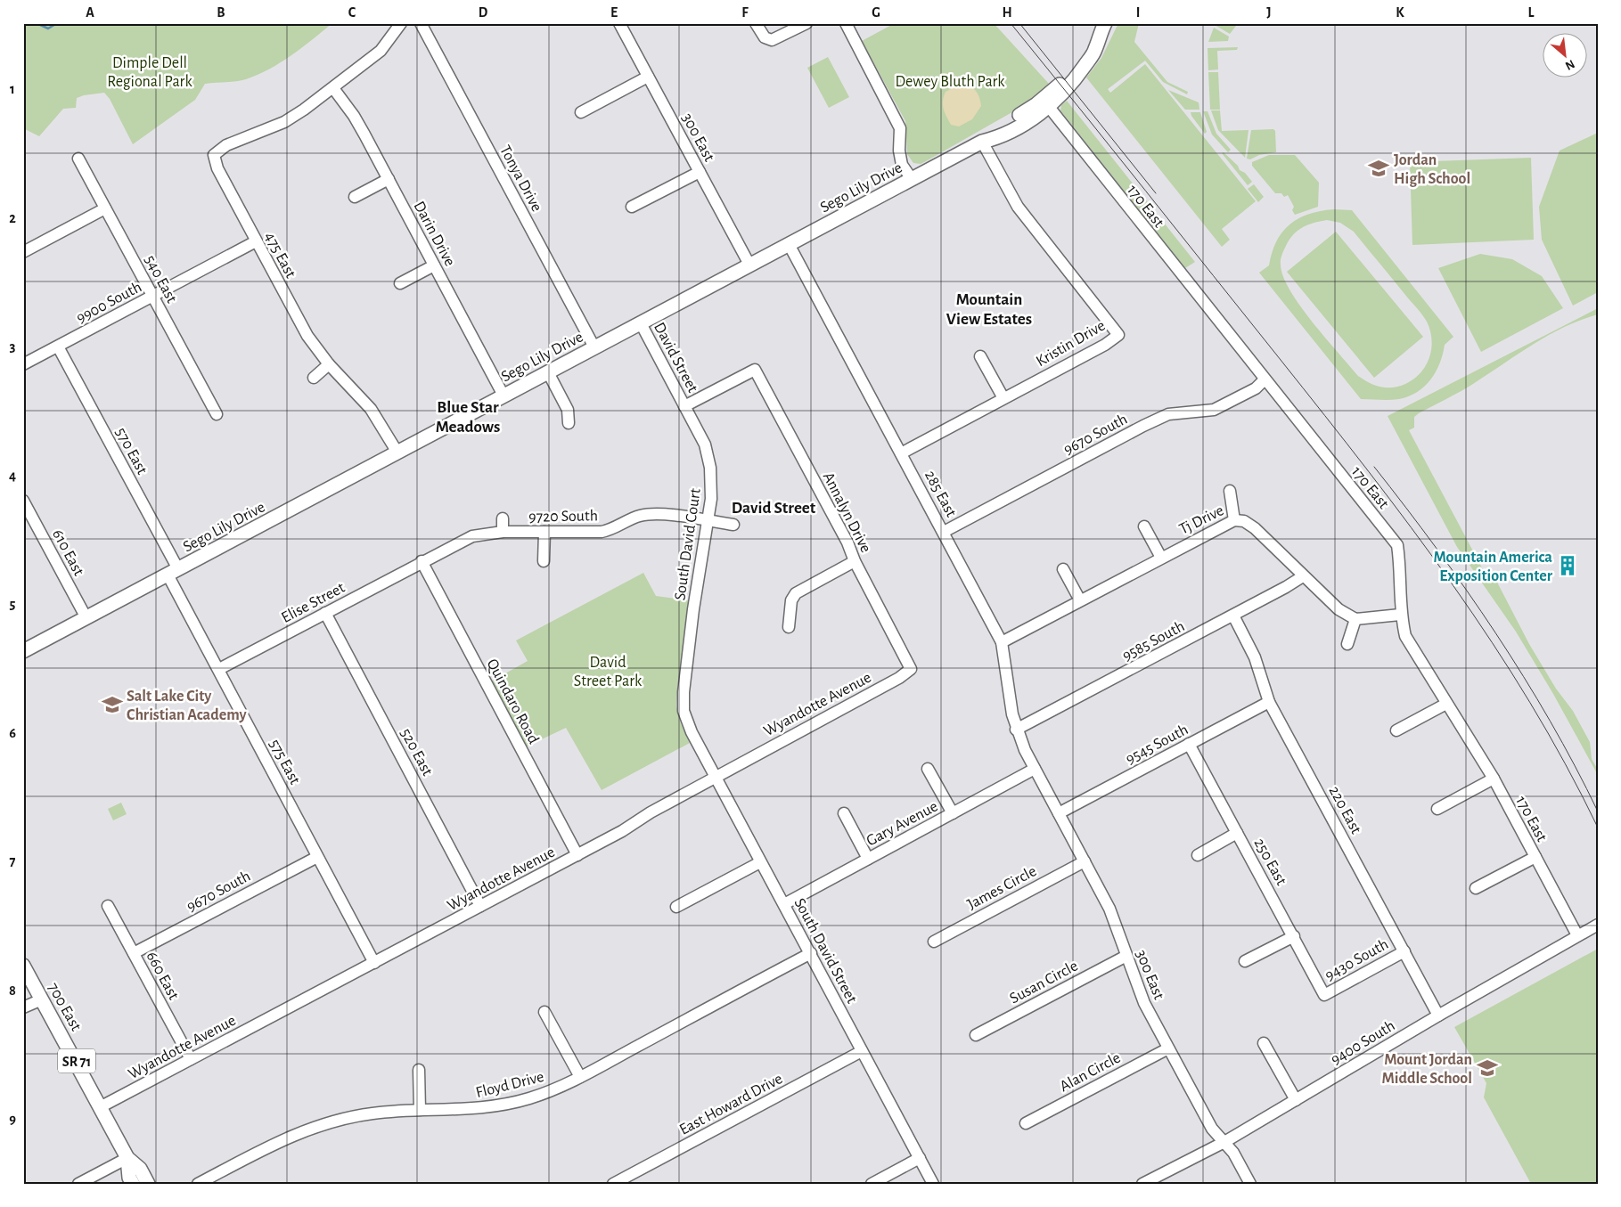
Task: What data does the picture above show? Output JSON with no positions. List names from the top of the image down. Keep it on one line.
{"streets":{"main road":["Sego Lily Drive","700 East","SR 71"],"street":["300 East","Tonya Drive","170 East","Darin Drive","475 East","540 East","9900 South","Kristin Drive","David Street","9670 South","570 East","285 East","Annalyn Drive","9720 South","Tj Drive","South David Court","610 East","Elise Street","9585 South","Quindaro Road","Wyandotte Avenue","9545 South","520 East","575 East","220 East","Gary Avenue","250 East","James Circle","South David Street","9430 South","660 East","Susan Circle","9400 South","Alan Circle","Floyd Drive","East Howard Drive"]},"crossings":[["300 East","Sego Lily Drive"],["300 East","285 East"],["300 East","9545 South"],["300 East","Gary Avenue"],["300 East","James Circle"],["300 East","Susan Circle"],["300 East","9400 South"],["300 East","Alan Circle"],["Tonya Drive","Sego Lily Drive"],["Sego Lily Drive","170 East"],["Sego Lily Drive","Darin Drive"],["Sego Lily Drive","475 East"],["Sego Lily Drive","Kristin Drive"],["Sego Lily Drive","David Street"],["Sego Lily Drive","570 East"],["Sego Lily Drive","285 East"],["Sego Lily Drive","610 East"],["Sego Lily Drive","575 East"],["170 East","9670 South"],["170 East","9400 South"],["Darin Drive","475 East"],["475 East","9900 South"],["540 East","9900 South"],["9900 South","570 East"],["Kristin Drive","285 East"],["David Street","Annalyn Drive"],["David Street","South David Court"],["9670 South","285 East"],["9670 South","575 East"],["9670 South","660 East"],["570 East","575 East"],["285 East","Tj Drive"],["285 East","9585 South"],["285 East","Gary Avenue"],["Annalyn Drive","South David Court"],["Annalyn Drive","Wyandotte Avenue"],["9720 South","South David Court"],["9720 South","Elise Street"],["9720 South","Quindaro Road"],["Tj Drive","9585 South"],["South David Court","South David Street"],["Elise Street","Quindaro Road"],["Elise Street","520 East"],["Elise Street","575 East"],["9585 South","220 East"],["Quindaro Road","Wyandotte Avenue"],["Wyandotte Avenue","520 East"],["Wyandotte Avenue","575 East"],["Wyandotte Avenue","South David Street"],["Wyandotte Avenue","660 East"],["Wyandotte Avenue","700 East"],["9545 South","220 East"],["9545 South","250 East"],["220 East","9430 South"],["220 East","9400 South"],["Gary Avenue","South David Street"],["250 East","9430 South"],["South David Street","Floyd Drive"],["South David Street","East Howard Drive"]],"districts":["Mountain View Estates","Blue Star Meadows","David Street"],"parks":["Dimple Dell Regional Park","Dewey Bluth Park","David Street Park"],"places":{"school or university":["Jordan High School","Salt Lake City Christian Academy","Mount Jordan Middle School"],"building":["Mountain America Exposition Center"]},"north":"bottom right","grid":{"columns":["A","B","C","D","E","F","G","H","I","J","K","L"],"rows":["1","2","3","4","5","6","7","8","9"]}}
